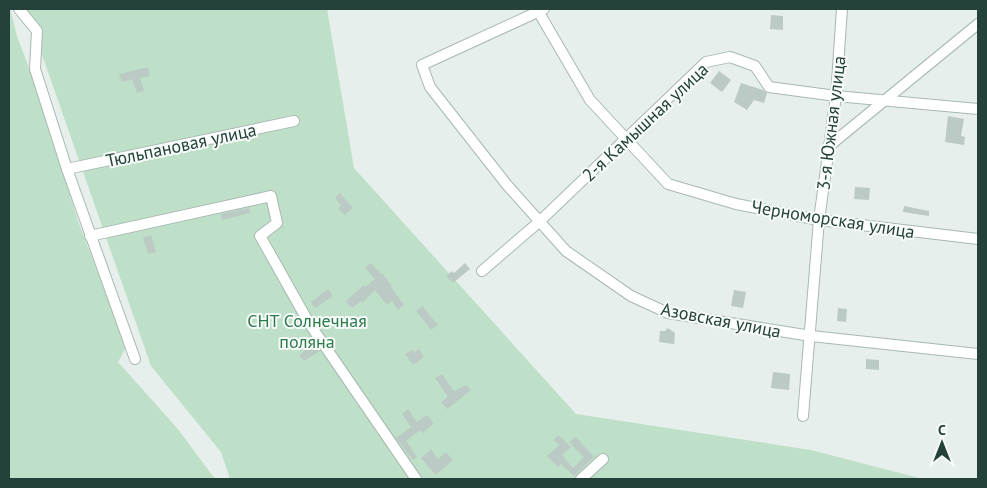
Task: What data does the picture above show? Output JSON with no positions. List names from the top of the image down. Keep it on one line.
{"streets":{"street":["2-я Камышная улица","3-я Южная улица","Тюльпановая улица","Черноморская улица","Азовская улица"]},"crossings":[["2-я Камышная улица","3-я Южная улица"],["2-я Камышная улица","Черноморская улица"],["2-я Камышная улица","Азовская улица"],["3-я Южная улица","Черноморская улица"],["3-я Южная улица","Азовская улица"],["Черноморская улица","Азовская улица"]],"parks":["СНТ Солнечная поляна"],"north":"top"}
